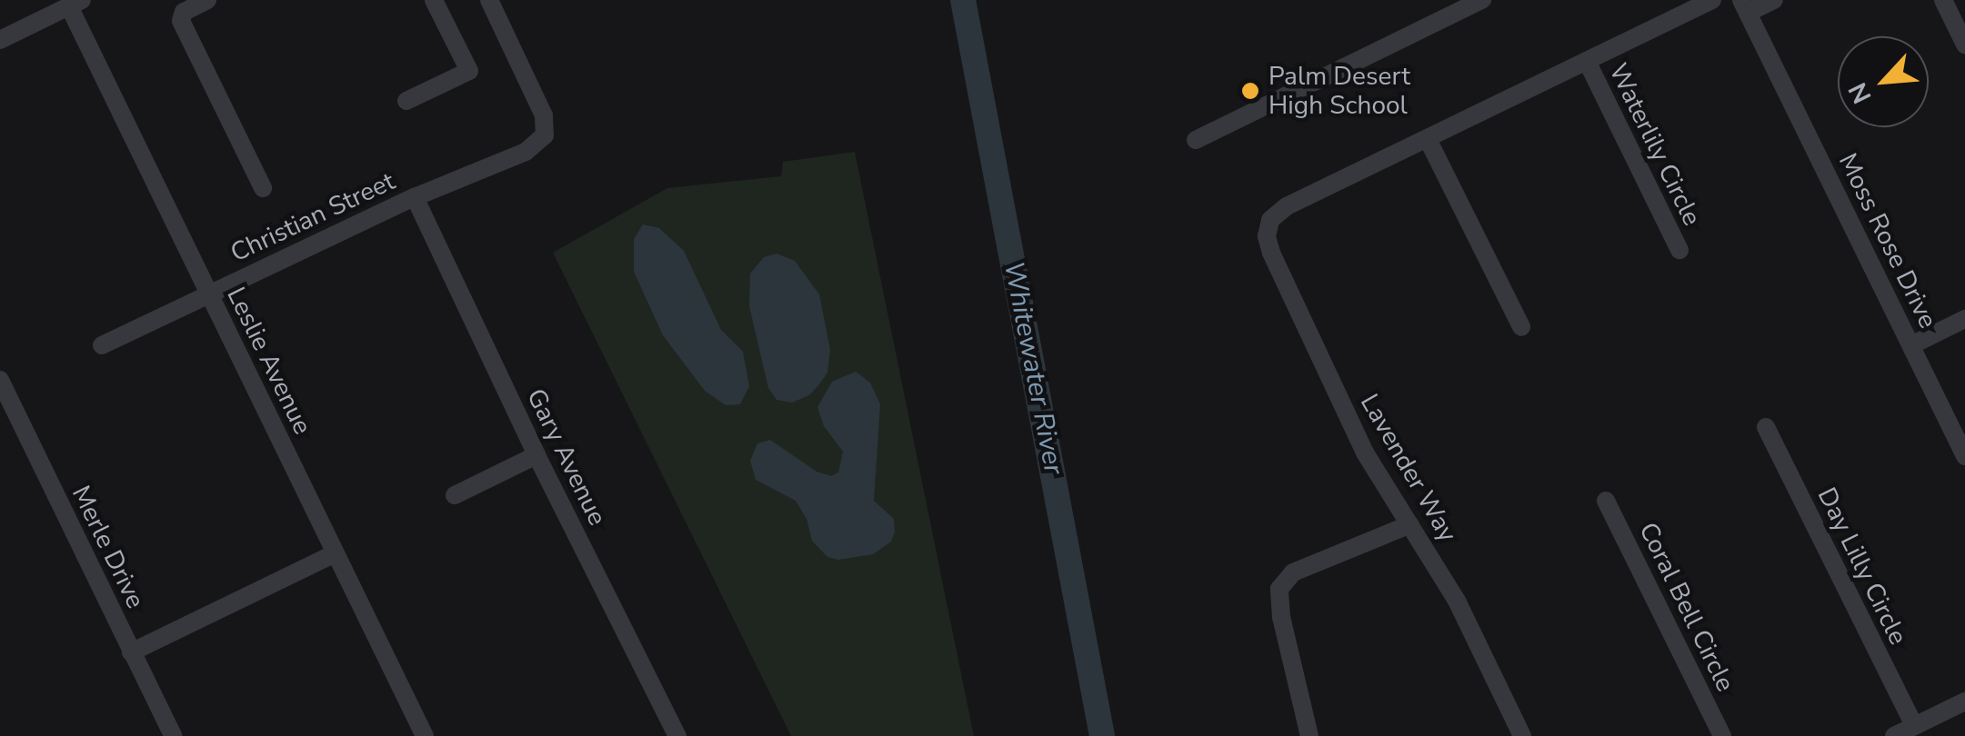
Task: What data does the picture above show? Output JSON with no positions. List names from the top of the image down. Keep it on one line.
{"streets":{"street":["Waterlily Circle","Christian Street","Moss Rose Drive","Leslie Avenue","Gary Avenue","Lavender Way","Merle Drive","Day Lilly Circle","Coral Bell Circle"]},"crossings":[["Christian Street","Leslie Avenue"],["Christian Street","Gary Avenue"]],"water":["Whitewater River"],"places":["Palm Desert High School"],"north":"bottom left"}
